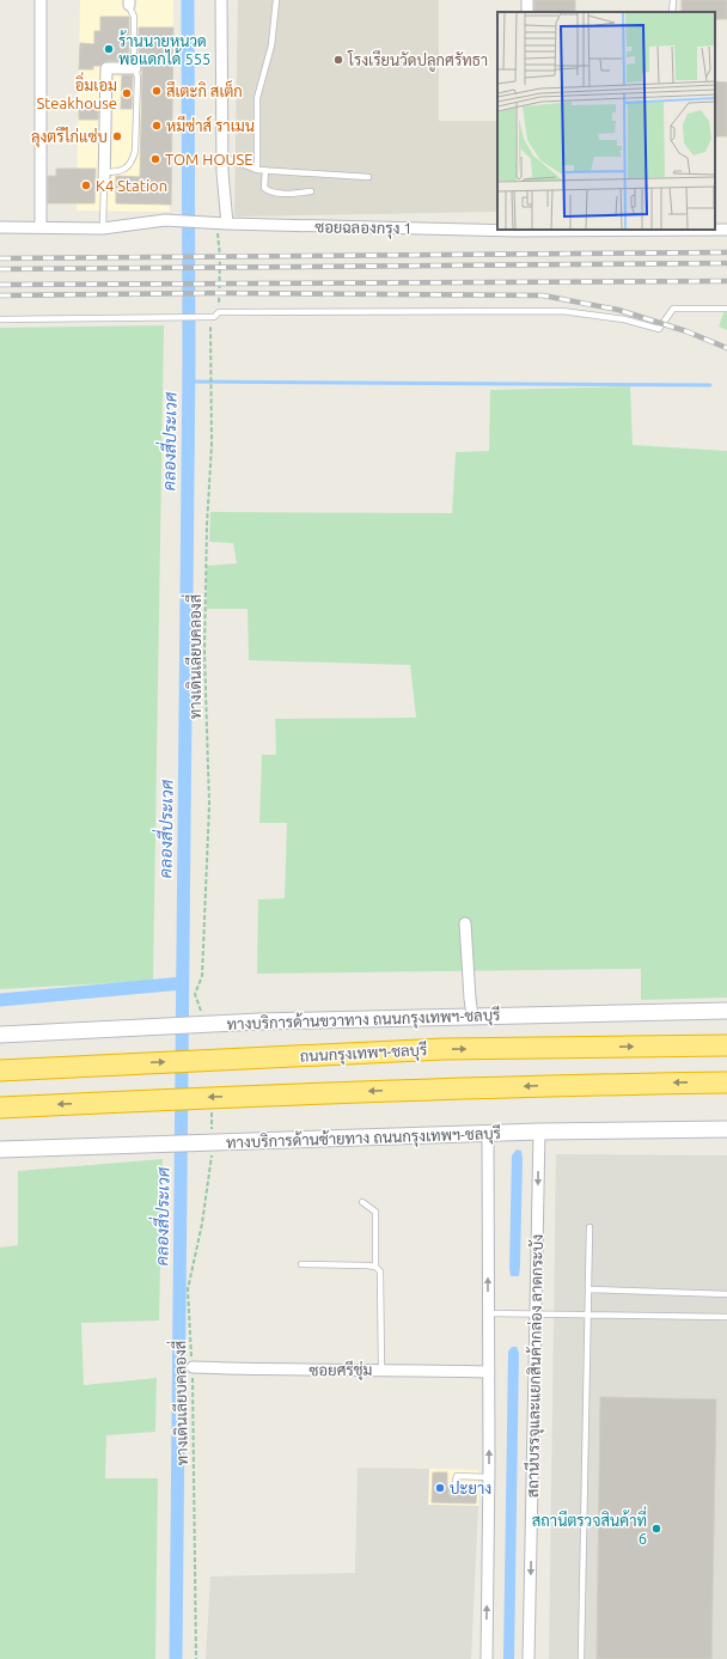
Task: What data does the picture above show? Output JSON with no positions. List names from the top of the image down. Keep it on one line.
{"streets":{"highway":["ถนนกรุงเทพฯ-ชลบุรี"],"main road":["ทางบริการด้านขวาทาง ถนนกรุงเทพฯ-ชลบุรี","ทางบริการด้านซ้ายทาง ถนนกรุงเทพฯ-ชลบุรี"],"street":["ซอยฉลองกรุง 1","สถานีบรรจุและแยกสินค้ากล่อง ลาดกระบัง","ซอยศรีชุ่ม"],"path":["ทางเดินเลียบคลองสี่"]},"crossings":[["ทางเดินเลียบคลองสี่","ซอยศรีชุ่ม"],["ทางบริการด้านซ้ายทาง ถนนกรุงเทพฯ-ชลบุรี","สถานีบรรจุและแยกสินค้ากล่อง ลาดกระบัง"]],"water":["คลองสี่ประเวศ"],"places":["ร้านนายหนวด พอแดกได้ 555","โรงเรียนวัดปลูกศรัทธา","สึเตะกิ สเต็ก","อิ่มเอม Steakhouse","หมีซ่าส์ ราเมน","ลุงตรีไก่แซ่บ","TOM HOUSE","K4 Station","ปะยาง","สถานีตรวจสินค้าที่ 6"]}
